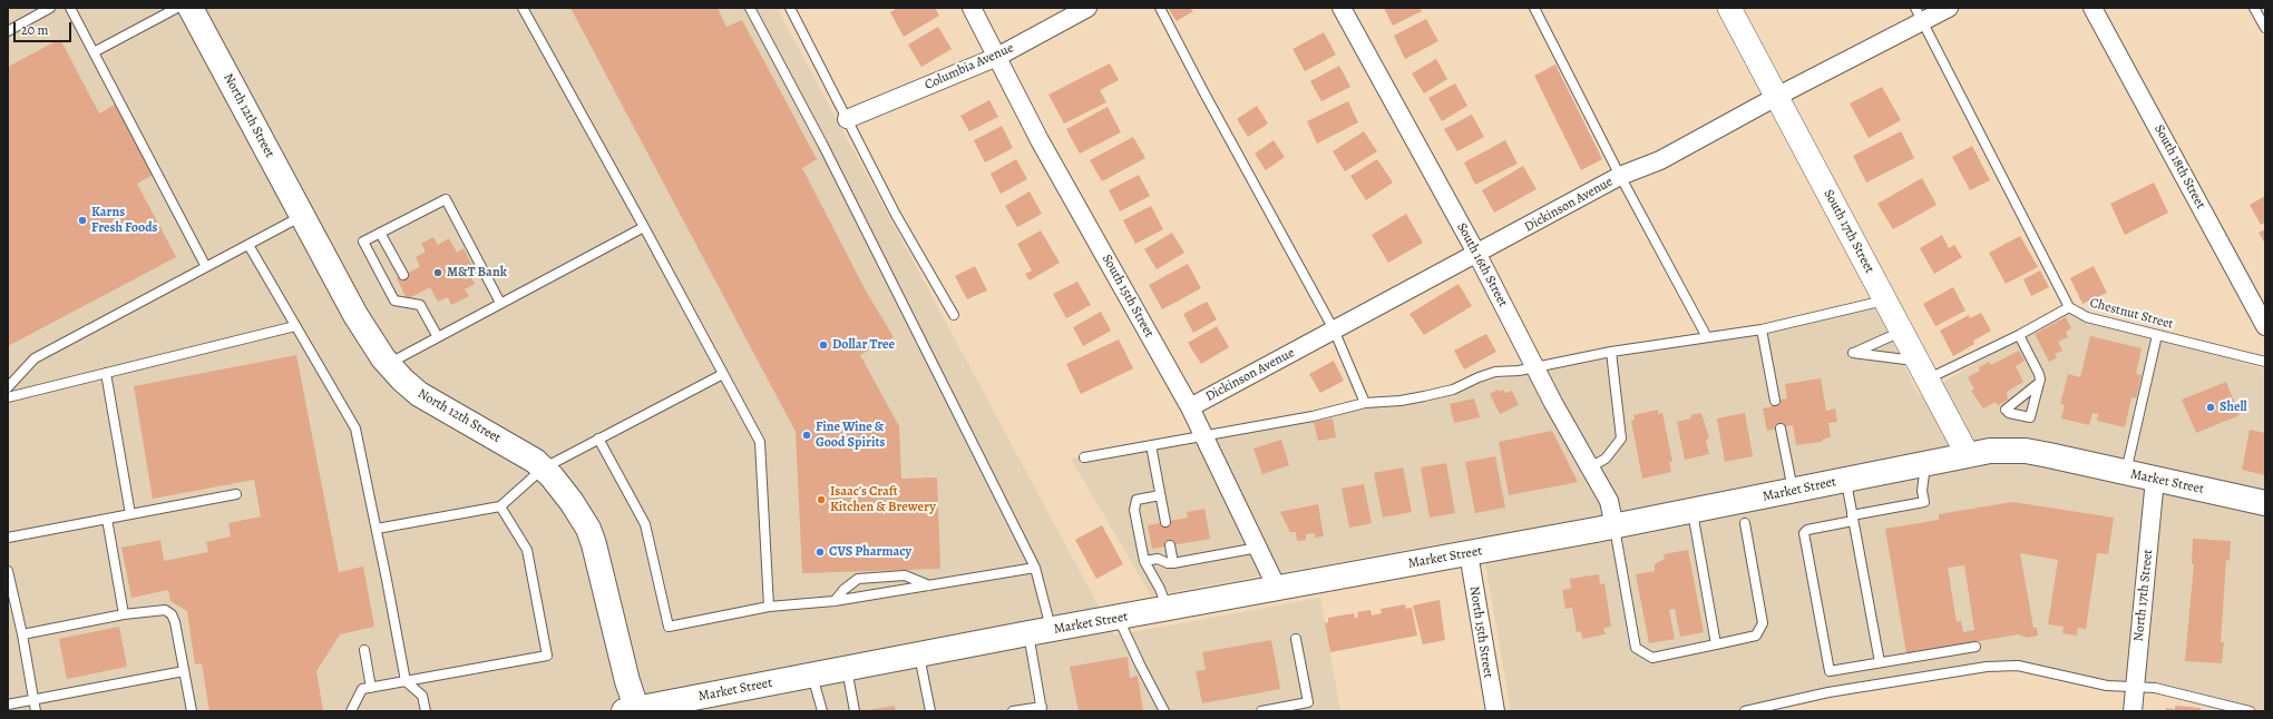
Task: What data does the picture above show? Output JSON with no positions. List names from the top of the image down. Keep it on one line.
{"streets":{"main road":["North 12th Street","Market Street"],"street":["Columbia Avenue","South 18th Street","Dickinson Avenue","South 17th Street","South 16th Street","South 15th Street","North 17th Street","North 15th Street"],"lane":["Chestnut Street"]},"crossings":[["Columbia Avenue","South 15th Street"],["North 12th Street","Market Street"],["Dickinson Avenue","South 17th Street"],["Dickinson Avenue","South 16th Street"],["Dickinson Avenue","South 15th Street"],["South 17th Street","Chestnut Street"],["South 17th Street","Market Street"],["South 16th Street","Market Street"],["South 15th Street","Market Street"],["Market Street","North 17th Street"],["Market Street","North 15th Street"]],"places":["Karns Fresh Foods","M&T Bank","Dollar Tree","Shell","Fine Wine & Good Spirits","Isaac's Craft Kitchen & Brewery","CVS Pharmacy"],"scale_bar":"20 m"}
